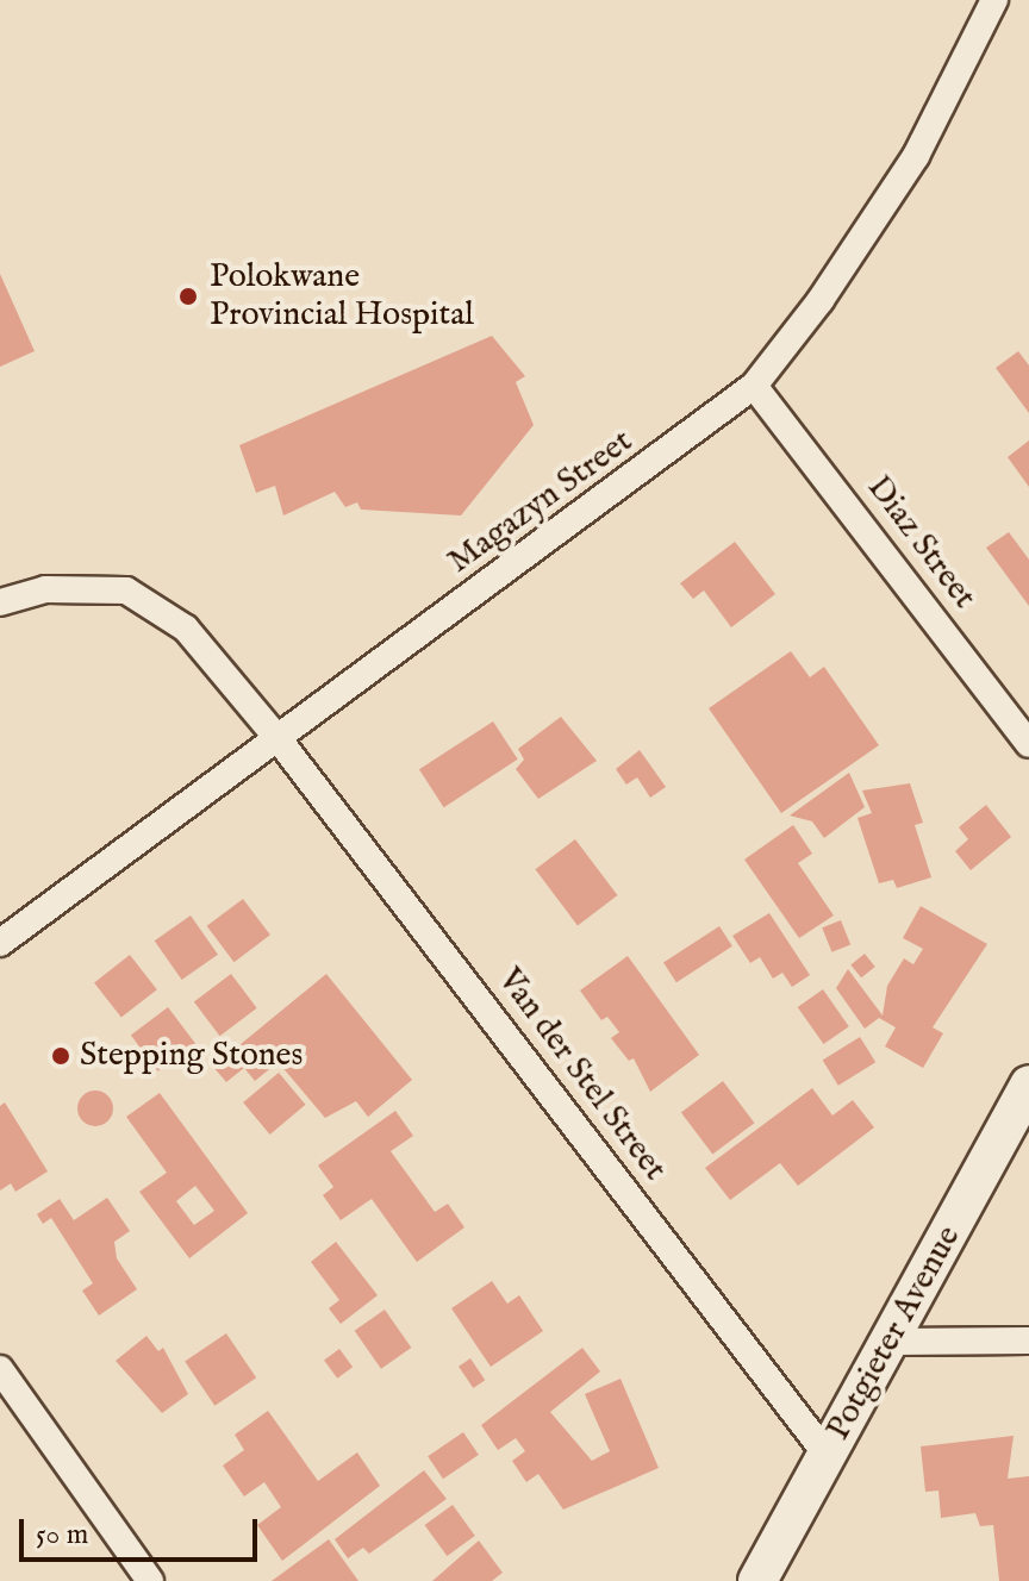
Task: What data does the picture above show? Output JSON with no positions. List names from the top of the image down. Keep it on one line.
{"streets":{"street":["Magazyn Street","Diaz Street","Van der Stel Street","Potgieter Avenue"]},"crossings":[["Magazyn Street","Diaz Street"],["Magazyn Street","Van der Stel Street"],["Van der Stel Street","Potgieter Avenue"]],"places":["Polokwane Provincial Hospital","Stepping Stones"],"scale_bar":"50 m"}
